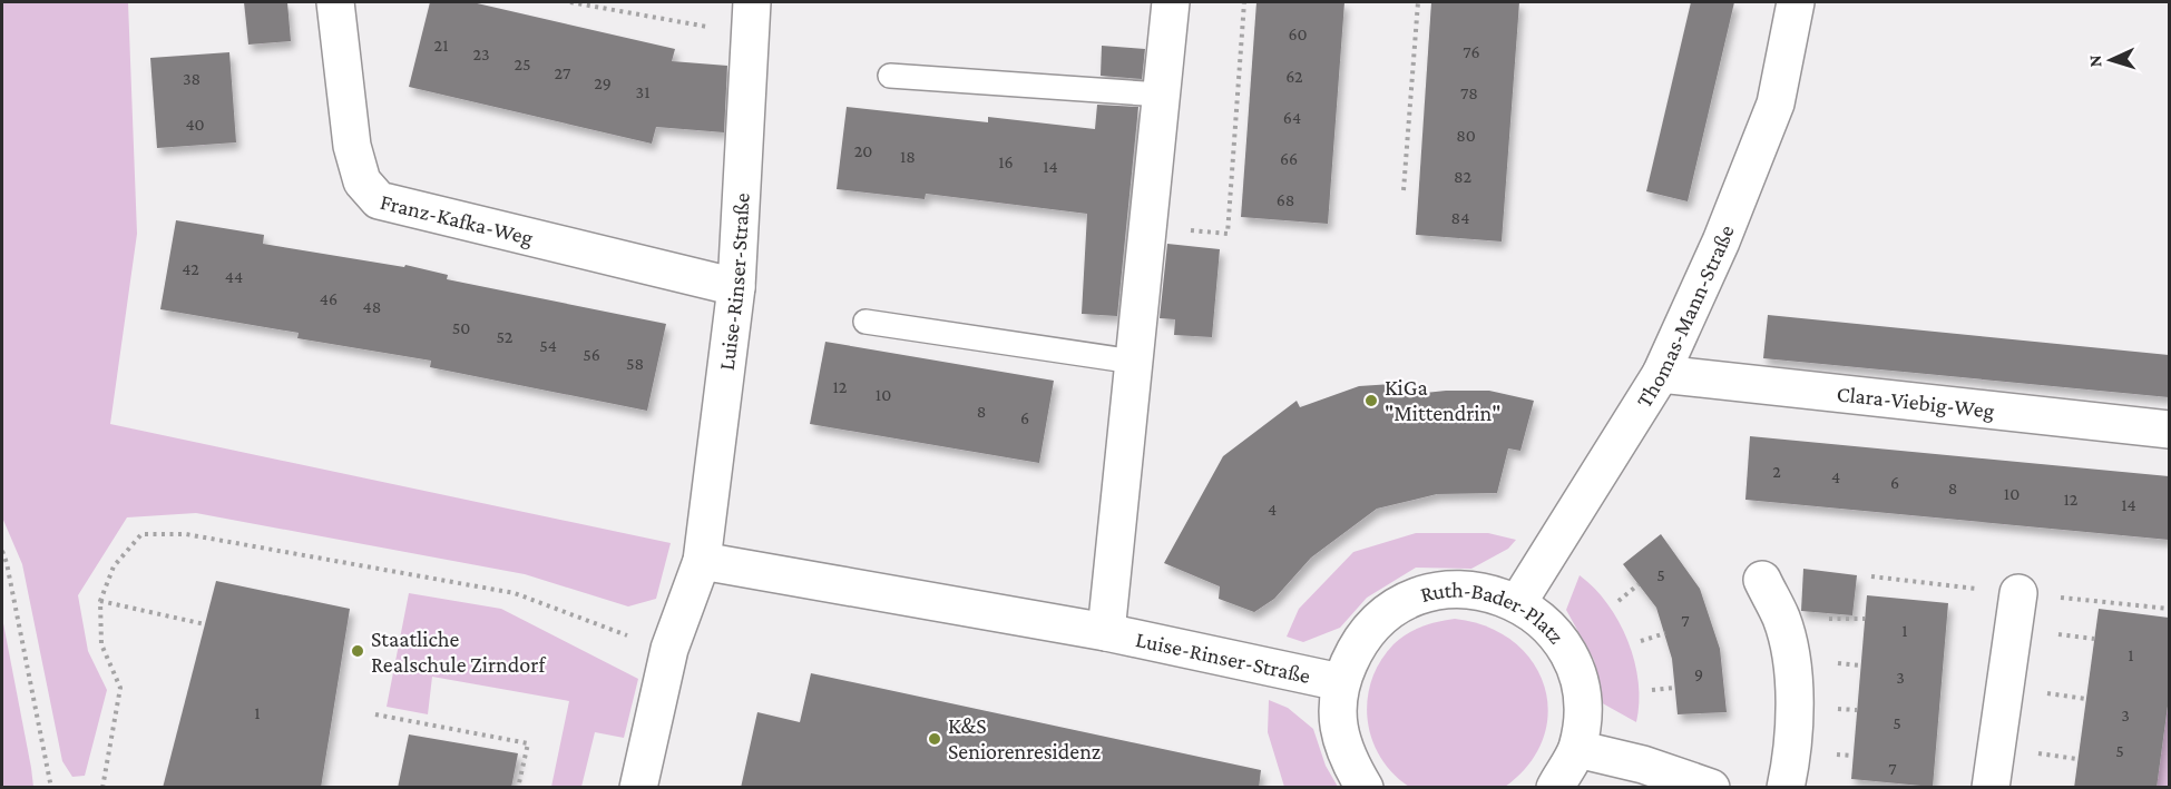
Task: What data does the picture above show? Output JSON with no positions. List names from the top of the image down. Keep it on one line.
{"streets":{"street":["Franz-Kafka-Weg","Luise-Rinser-Straße","Thomas-Mann-Straße","Clara-Viebig-Weg","Ruth-Bader-Platz"]},"crossings":[["Franz-Kafka-Weg","Luise-Rinser-Straße"],["Luise-Rinser-Straße","Ruth-Bader-Platz"],["Thomas-Mann-Straße","Clara-Viebig-Weg"],["Thomas-Mann-Straße","Ruth-Bader-Platz"]],"places":["KiGa \"Mittendrin\"","Staatliche Realschule Zirndorf","K&S Seniorenresidenz"],"house_numbers":["60","21","76","23","25","27","62","38","29","31","78","64","40","80","20","18","66","16","14","82","68","84","42","44","46","48","50","52","54","56","58","12","10","8","6","2","4","6","8","10","12","14","4","5","7","1","1","9","3","1","3","5","5","7"],"north":"left"}
